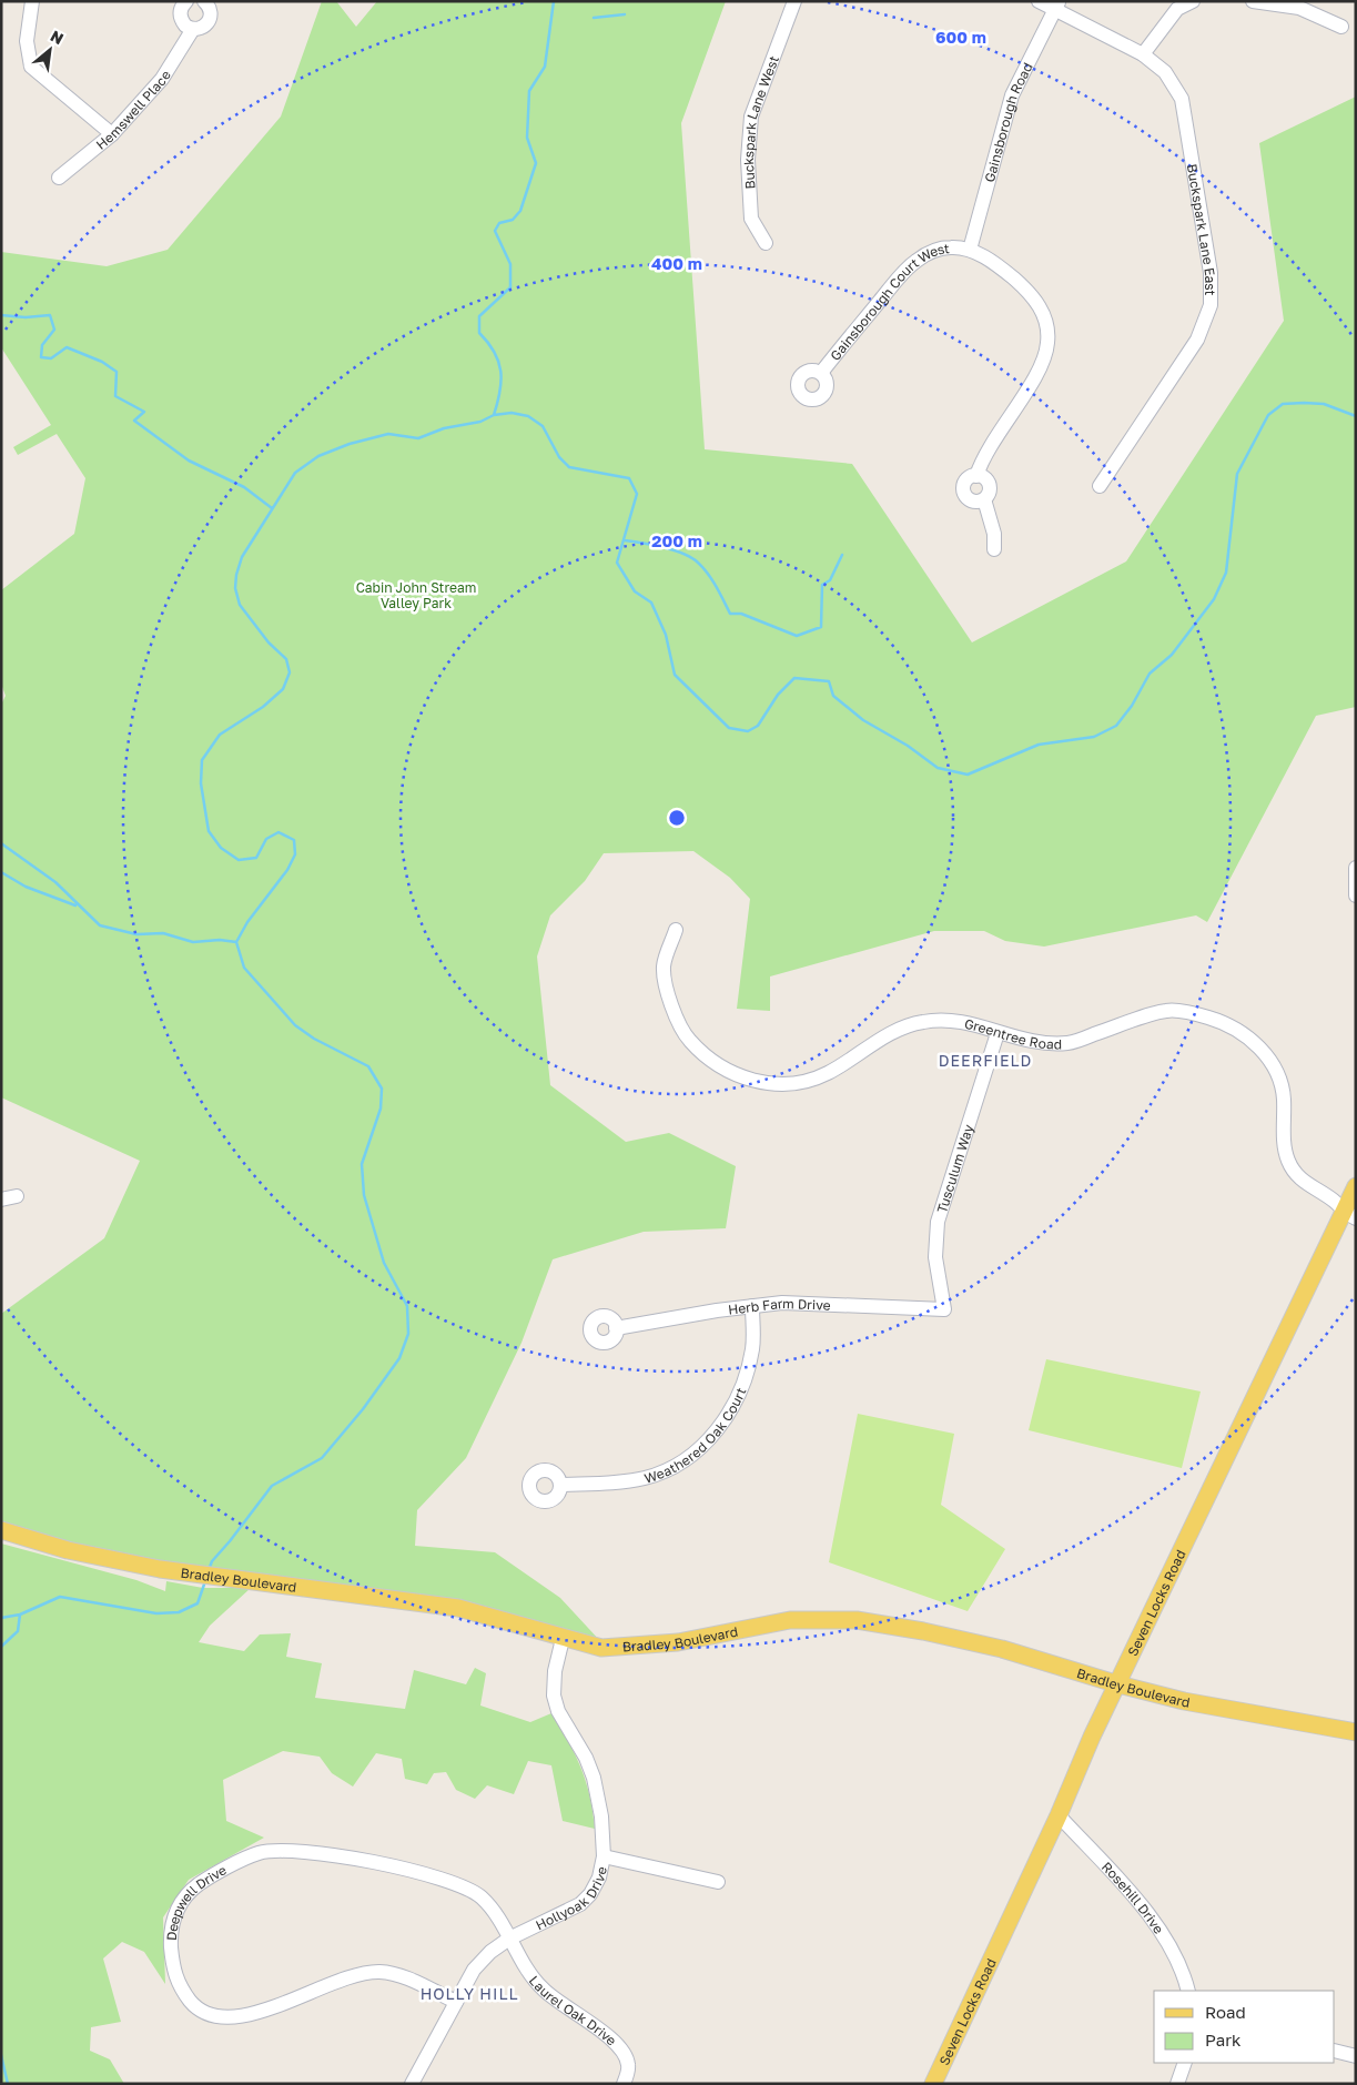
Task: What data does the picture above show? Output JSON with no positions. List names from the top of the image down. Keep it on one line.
{"streets":{"main road":["Bradley Boulevard","Seven Locks Road"],"street":["Hemswell Place","Buckspark Lane West","Gainsborough Road","Buckspark Lane East","Gainsborough Court West","Greentree Road","Tusculum Way","Herb Farm Drive","Weathered Oak Court","Hollyoak Drive","Rosehill Drive","Deepwell Drive","Laurel Oak Drive"]},"crossings":[["Gainsborough Road","Buckspark Lane East"],["Gainsborough Road","Gainsborough Court West"],["Greentree Road","Tusculum Way"],["Greentree Road","Seven Locks Road"],["Tusculum Way","Herb Farm Drive"],["Herb Farm Drive","Weathered Oak Court"],["Bradley Boulevard","Seven Locks Road"],["Bradley Boulevard","Hollyoak Drive"],["Seven Locks Road","Rosehill Drive"],["Hollyoak Drive","Deepwell Drive"],["Hollyoak Drive","Laurel Oak Drive"],["Deepwell Drive","Laurel Oak Drive"]],"districts":["DEERFIELD","HOLLY HILL"],"parks":["Cabin John Stream Valley Park"],"legend":["Road","Park"],"north":"top right","rings":["600 m","400 m","200 m"]}
